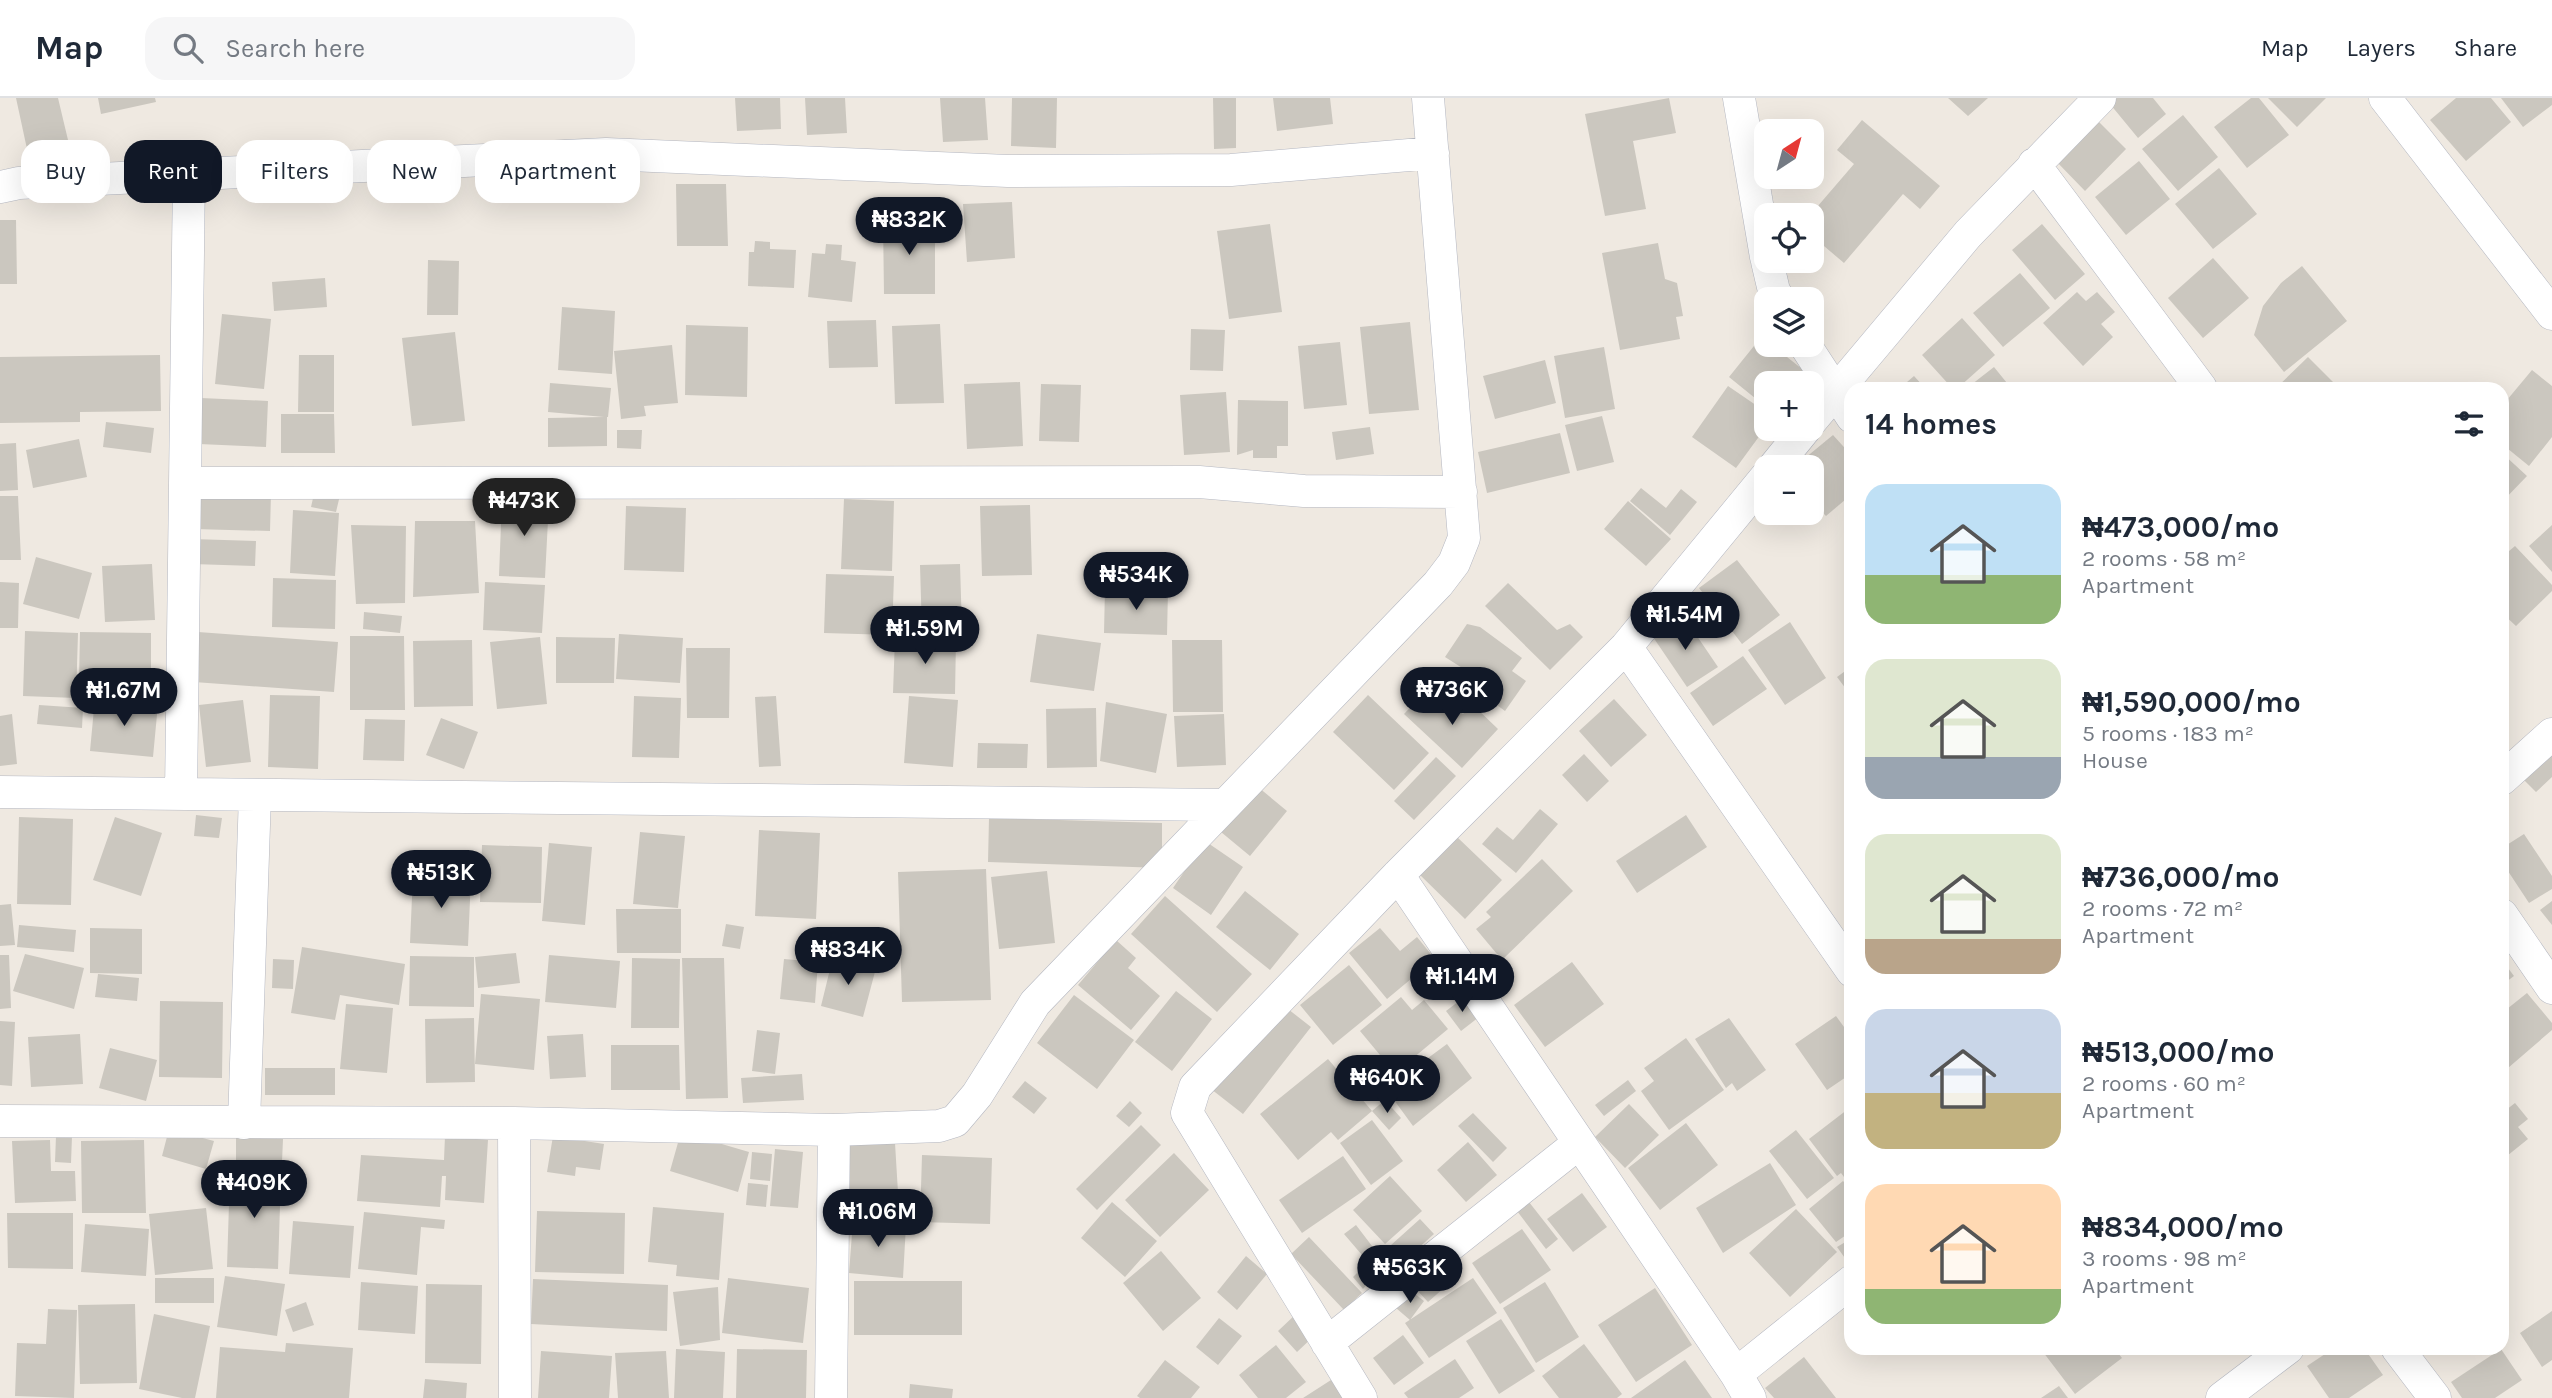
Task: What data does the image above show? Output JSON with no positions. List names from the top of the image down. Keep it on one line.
{"north":"top right","page":{"header":"Map","search":"Search here","nav":["Map","Layers","Share"],"map_buttons":["+","−"],"chip":["Buy","Rent","Filters","New","Apartment"],"price":["₦832K","₦473K","₦534K","₦1.54M","₦1.59M","₦736K","₦1.67M","₦513K","₦834K","₦1.14M","₦640K","₦409K","₦1.06M","₦563K"],"heading":"14 homes","list":[{"name":"₦473,000/mo","note":"2 rooms · 58 m² · Apartment"},{"name":"₦1,590,000/mo","note":"5 rooms · 183 m² · House"},{"name":"₦736,000/mo","note":"2 rooms · 72 m² · Apartment"},{"name":"₦513,000/mo","note":"2 rooms · 60 m² · Apartment"},{"name":"₦834,000/mo","note":"3 rooms · 98 m² · Apartment"}]}}
